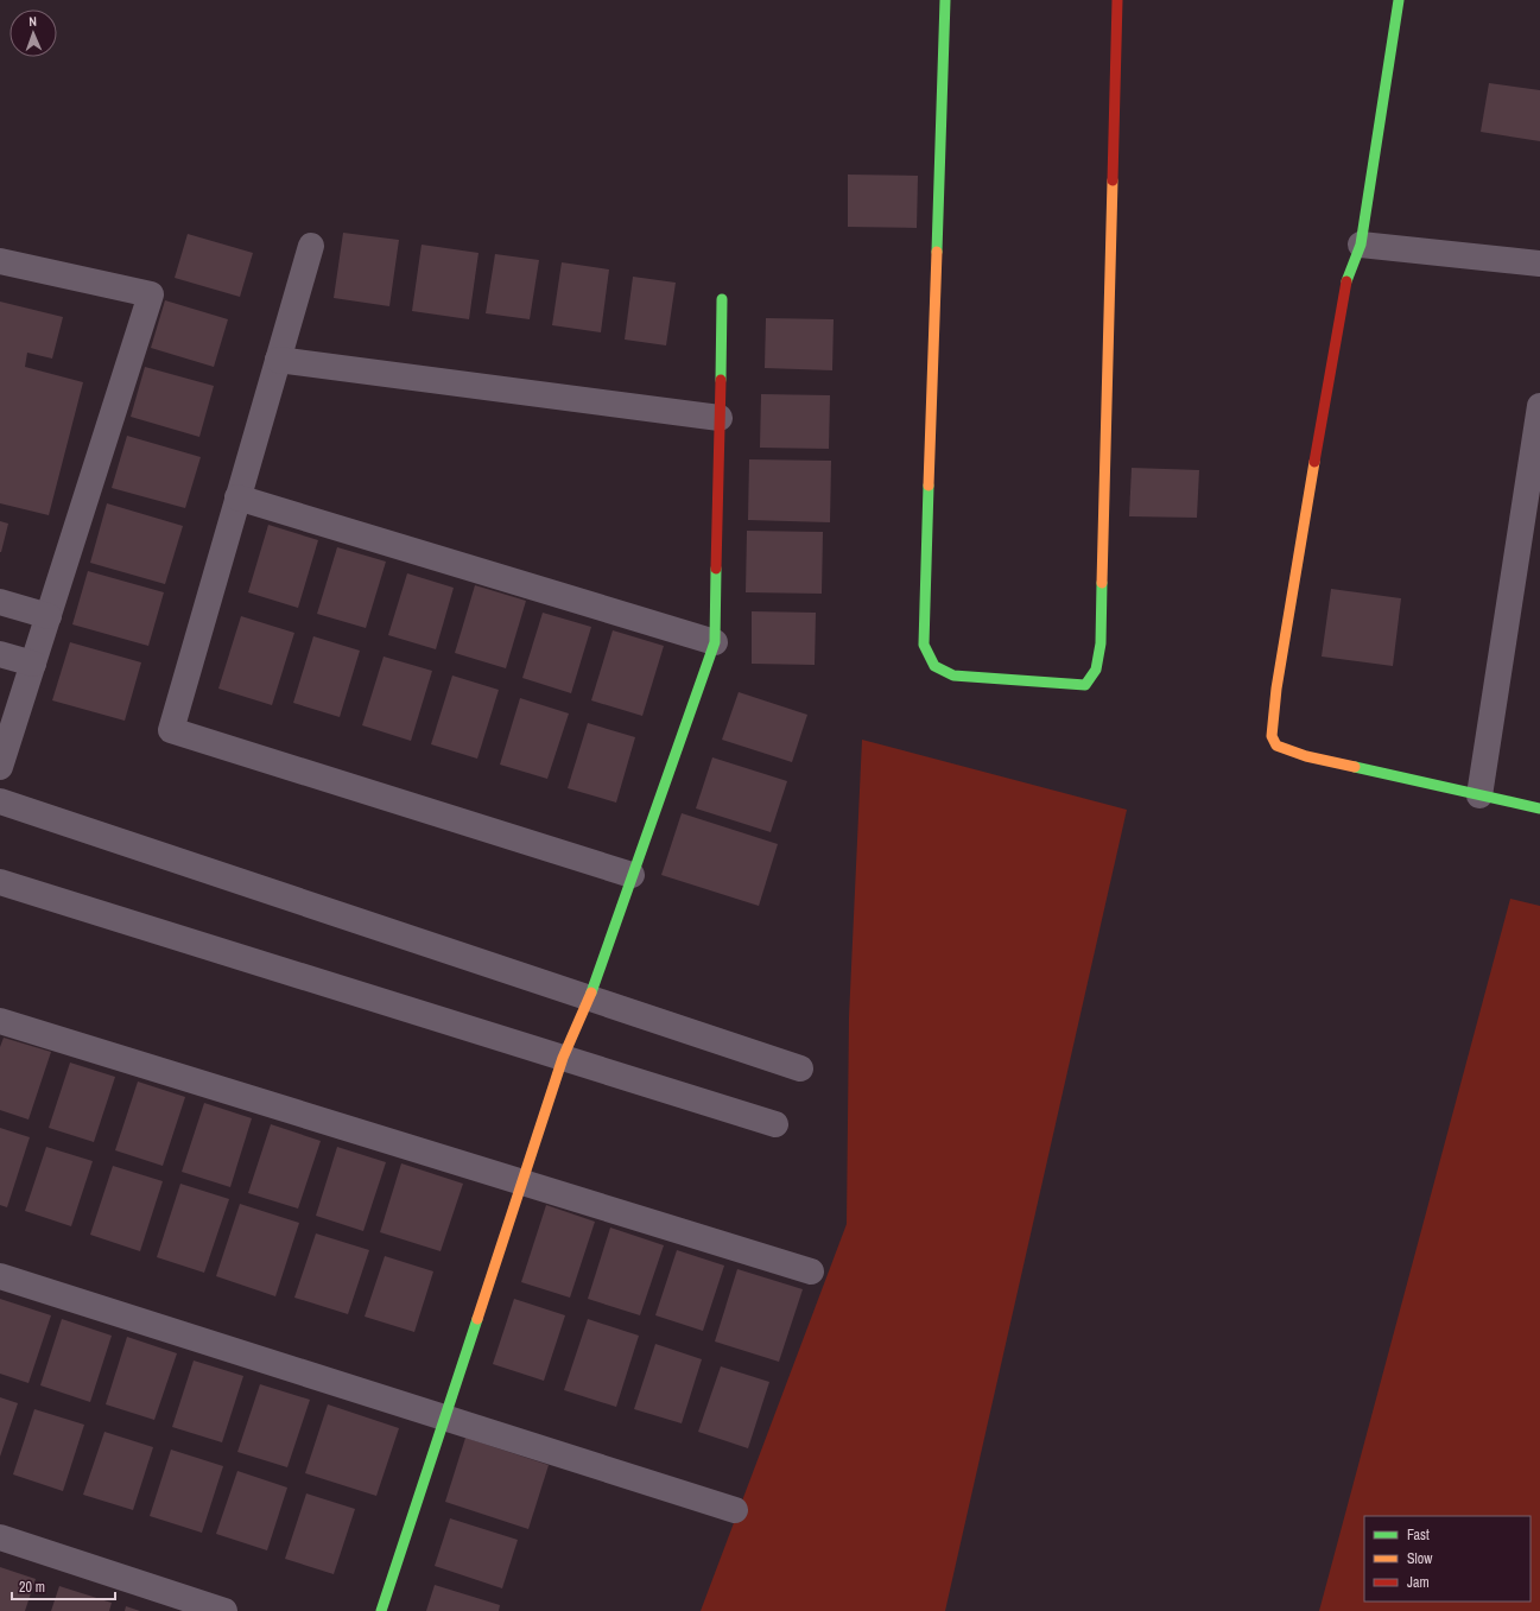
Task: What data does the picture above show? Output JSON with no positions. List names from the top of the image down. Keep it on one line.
{"legend":["Fast","Slow","Jam"],"scale_bar":"20 m","north":"top"}
